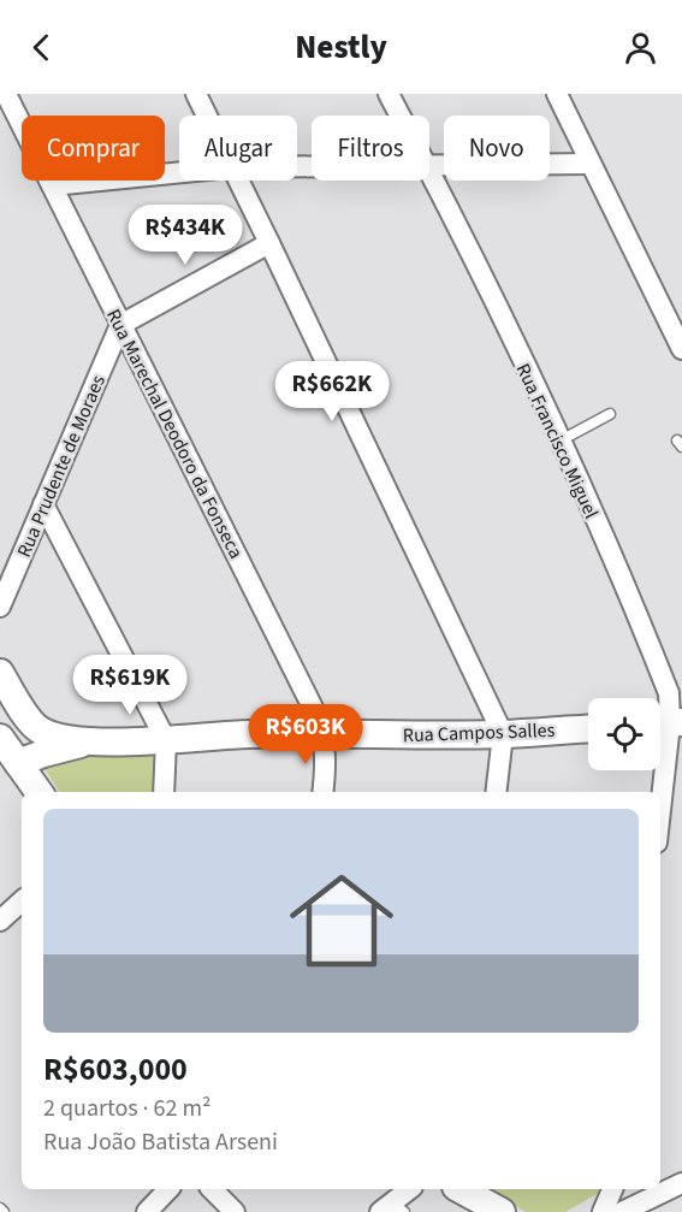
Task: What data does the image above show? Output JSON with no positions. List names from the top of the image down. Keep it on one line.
{"streets":{"main road":["Rua Campos Salles"],"street":["Rua Marechal Deodoro da Fonseca","Rua Francisco Miguel","Rua Prudente de Moraes"]},"crossings":[["Rua Marechal Deodoro da Fonseca","Rua Prudente de Moraes"],["Rua Marechal Deodoro da Fonseca","Rua Campos Salles"]],"page":{"header":"Nestly","chip":["Comprar","Alugar","Filtros","Novo"],"price":["R$434K","R$662K","R$619K","R$603K"],"list":[{"name":"R$603,000","note":"2 quartos · 62 m² · Rua João Batista Arseni"}]}}
